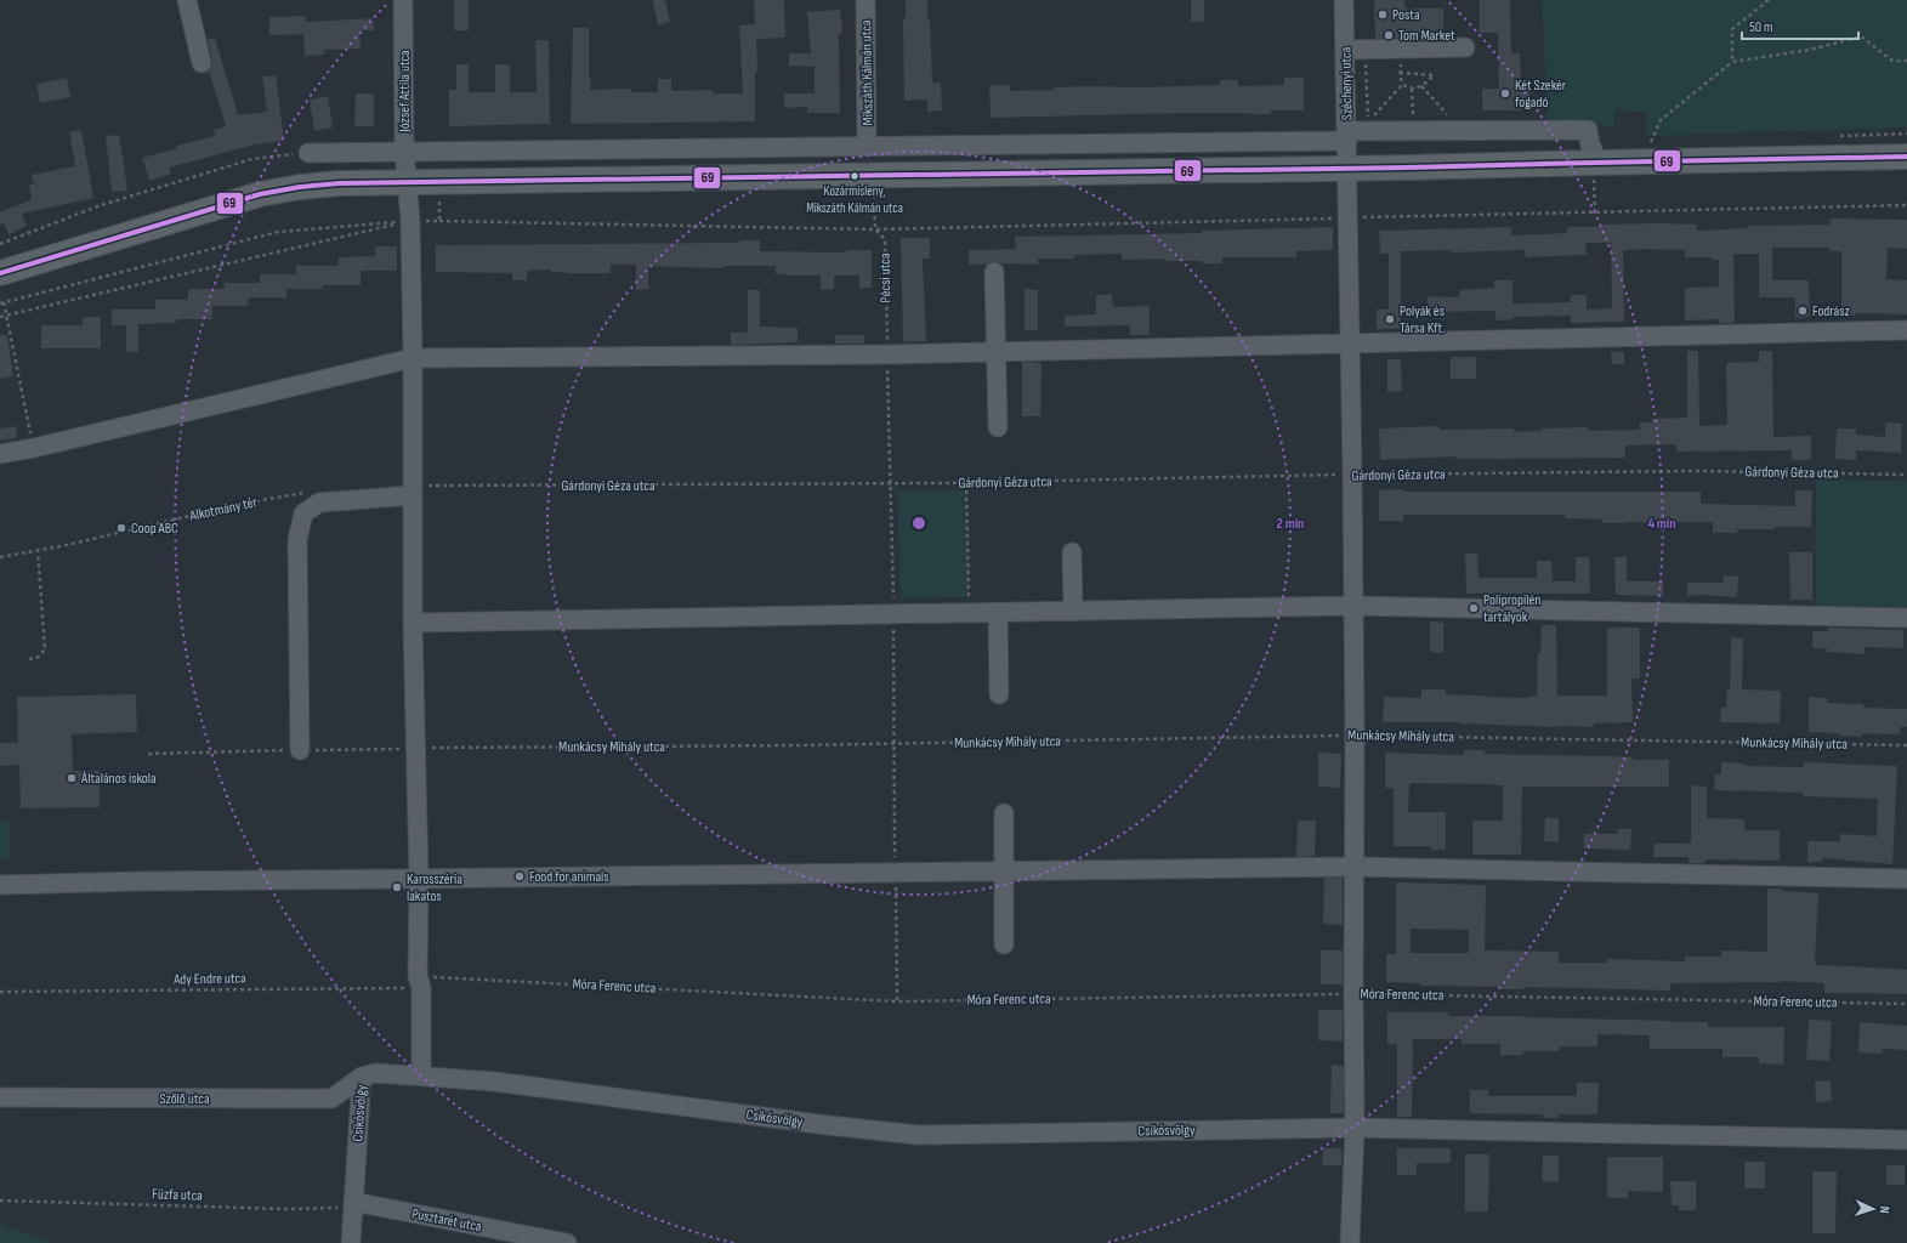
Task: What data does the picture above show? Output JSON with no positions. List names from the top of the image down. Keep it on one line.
{"streets":{"street":["Mikszáth Kálmán utca","Széchenyi utca","József Attila utca","Szőlő utca","Csikósvölgy","Pusztarét utca"],"path":["Pécsi utca","Gárdonyi Géza utca","Alkotmány tér","Munkácsy Mihály utca","Ady Endre utca","Móra Ferenc utca","Füzfa utca"]},"crossings":[["Széchenyi utca","Gárdonyi Géza utca"],["Széchenyi utca","Munkácsy Mihály utca"],["Széchenyi utca","Móra Ferenc utca"],["Széchenyi utca","Csikósvölgy"],["József Attila utca","Gárdonyi Géza utca"],["József Attila utca","Munkácsy Mihály utca"],["József Attila utca","Ady Endre utca"],["József Attila utca","Móra Ferenc utca"],["József Attila utca","Csikósvölgy"],["Ady Endre utca","Móra Ferenc utca"],["Szőlő utca","Csikósvölgy"],["Csikósvölgy","Füzfa utca"],["Csikósvölgy","Pusztarét utca"],["Füzfa utca","Pusztarét utca"]],"places":["Posta","Tom Market","Két Szekér fogadó","Kozármisleny, Mikszáth Kálmán utca","Fodrász","Polyák és Társa Kft.","Coop ABC","Polipropilén tartályok","Általános iskola","Food for animals","Karosszéria lakatos"],"lines":["transit line 69"],"scale_bar":"50 m","north":"right","rings":["2 min","4 min"]}
